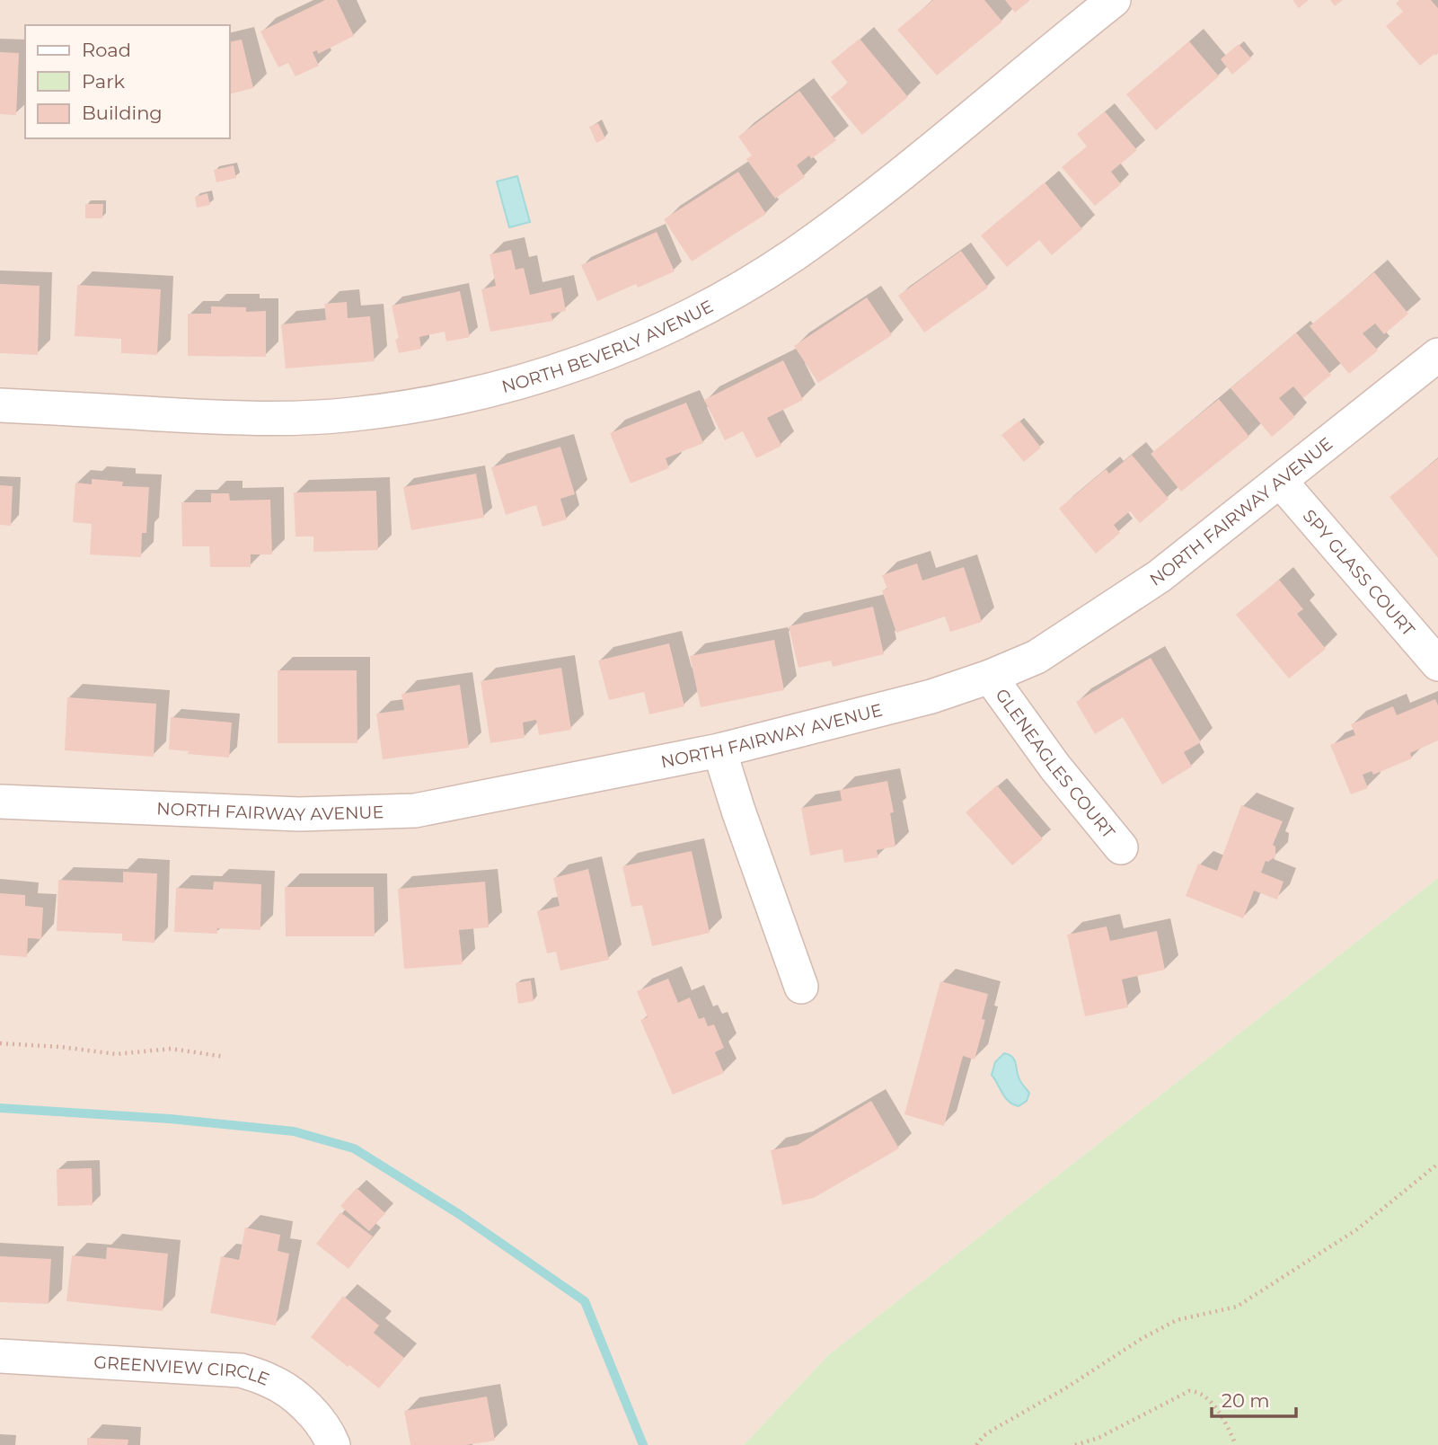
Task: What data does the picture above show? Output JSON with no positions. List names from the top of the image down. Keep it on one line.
{"streets":{"street":["NORTH BEVERLY AVENUE","NORTH FAIRWAY AVENUE","SPY GLASS COURT","GLENEAGLES COURT","GREENVIEW CIRCLE"]},"crossings":[["NORTH FAIRWAY AVENUE","SPY GLASS COURT"],["NORTH FAIRWAY AVENUE","GLENEAGLES COURT"]],"legend":["Road","Park","Building"],"scale_bar":"20 m"}
